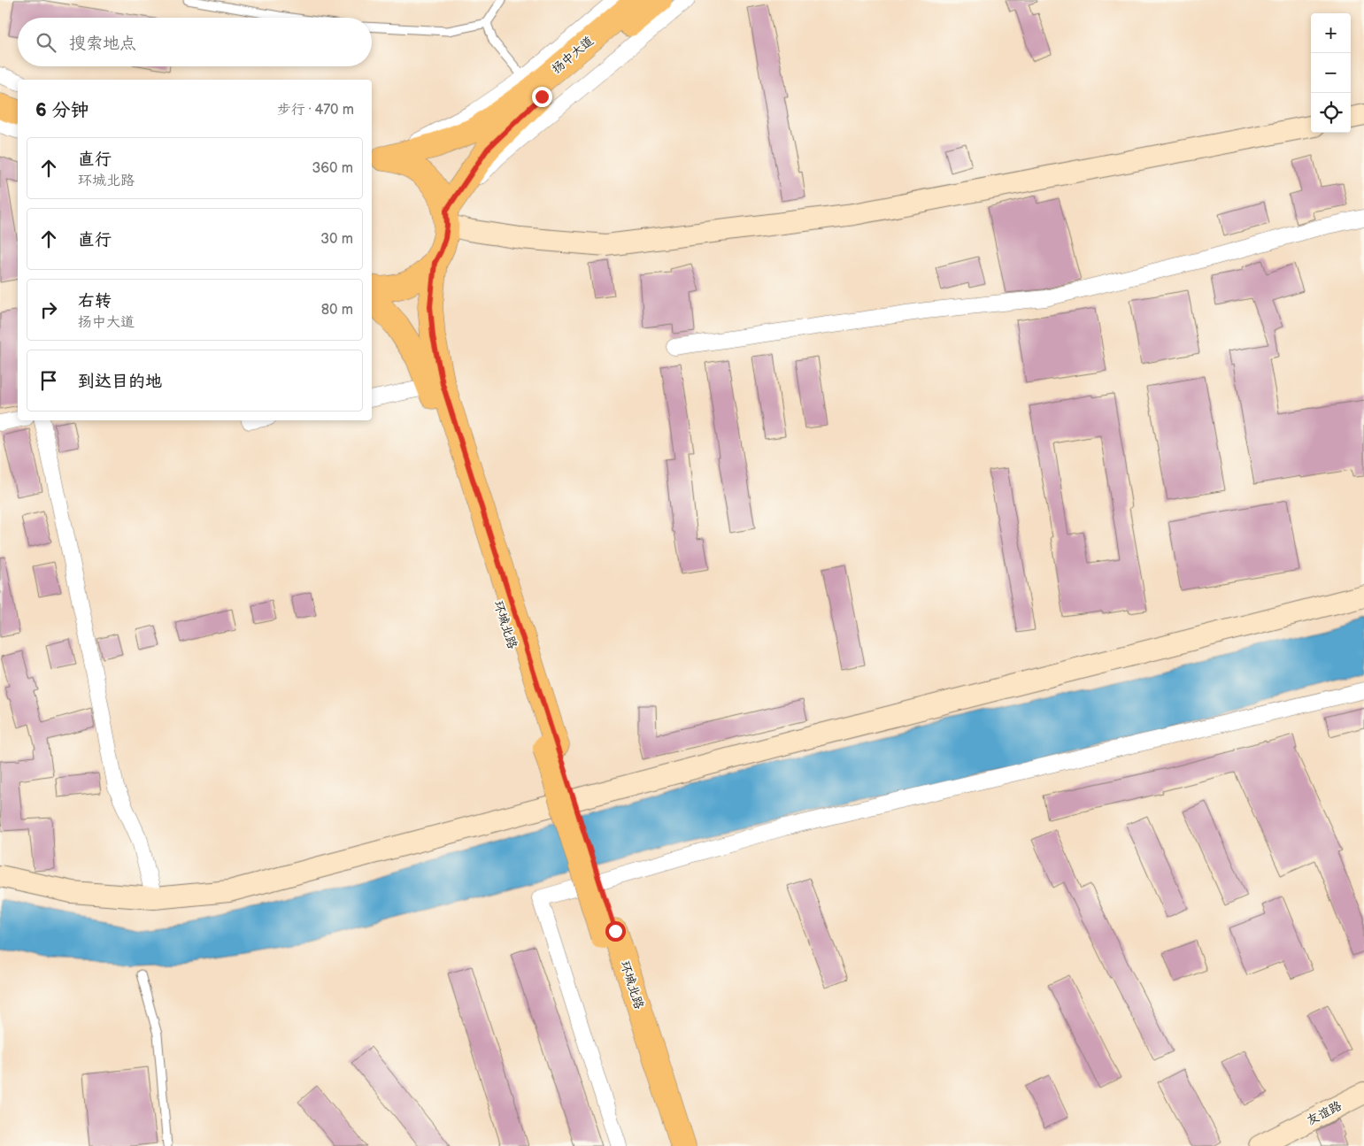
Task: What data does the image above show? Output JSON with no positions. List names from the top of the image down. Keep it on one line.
{"streets":{"main road":["扬中大道","环城北路"],"street":["友谊路"]},"page":{"map_buttons":["+","−"],"search":"搜索地点","heading":["6 分钟","步行 · 470 m"],"list":[["直行","环城北路","360 m"],["直行","30 m"],["右转","扬中大道","80 m"],"到达目的地"]}}
